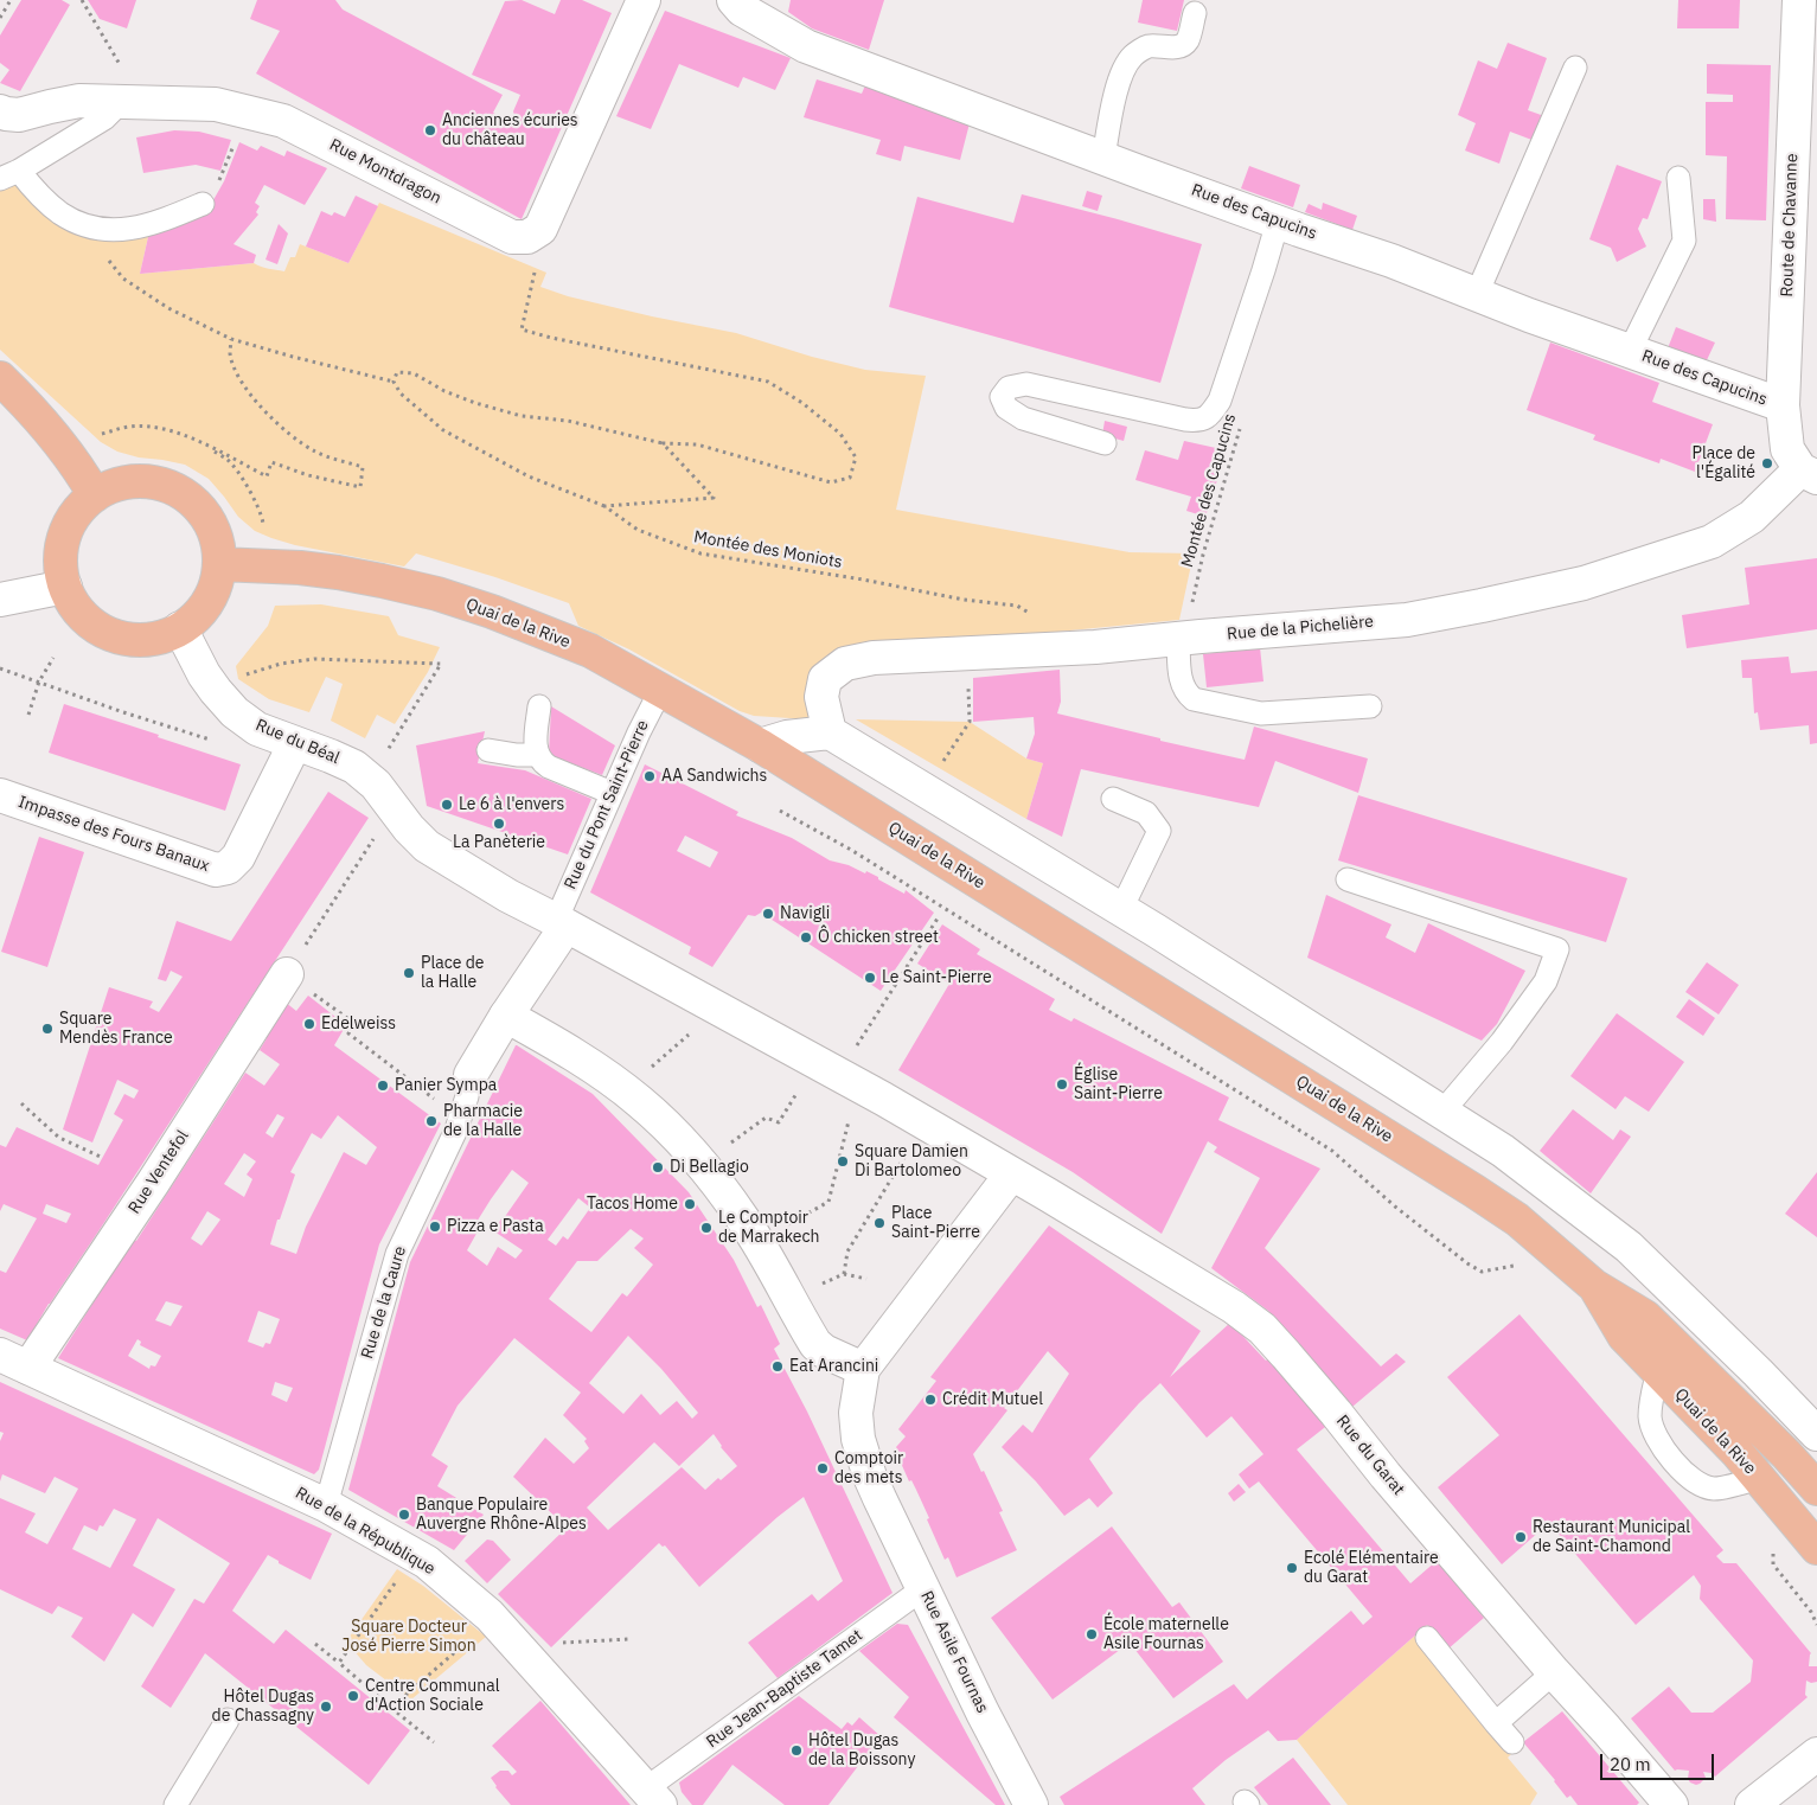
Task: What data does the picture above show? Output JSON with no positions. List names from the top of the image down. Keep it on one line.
{"streets":{"main road":["Quai de la Rive"],"street":["Rue Montdragon","Rue des Capucins","Route de Chavanne","Rue de la Pichelière","Rue du Béal","Impasse des Fours Banaux","Rue Ventefol","Rue du Garat","Rue de la République","Rue Asile Fournas"],"lane":["Rue du Pont Saint-Pierre","Rue de la Caure","Rue Jean-Baptiste Tamet"],"path":["Montée des Capucins","Montée des Moniots"]},"crossings":[["Rue des Capucins","Route de Chavanne"],["Route de Chavanne","Rue de la Pichelière"],["Montée des Capucins","Rue de la Pichelière"],["Quai de la Rive","Rue du Béal"],["Quai de la Rive","Rue du Pont Saint-Pierre"],["Rue du Béal","Rue du Pont Saint-Pierre"],["Rue du Béal","Impasse des Fours Banaux"],["Rue Ventefol","Rue de la République"],["Rue de la Caure","Rue de la République"],["Rue de la République","Rue Jean-Baptiste Tamet"],["Rue Asile Fournas","Rue Jean-Baptiste Tamet"]],"parks":["Square Docteur José Pierre Simon"],"places":["Anciennes écuries du château","Place de l'Égalité","AA Sandwichs","Le 6 à l'envers","La Panèterie","Navigli","Ô chicken street","Place de la Halle","Le Saint-Pierre","Edelweiss","Square Mendès France","Église Saint-Pierre","Panier Sympa","Pharmacie de la Halle","Square Damien Di Bartolomeo","Di Bellagio","Tacos Home","Place Saint-Pierre","Pizza e Pasta","Le Comptoir de Marrakech","Eat Arancini","Crédit Mutuel","Comptoir des mets","Banque Populaire Auvergne Rhône-Alpes","Restaurant Municipal de Saint-Chamond","Ecolé Elémentaire du Garat","École maternelle Asile Fournas","Centre Communal d'Action Sociale","Hôtel Dugas de Chassagny","Hôtel Dugas de la Boissony"],"scale_bar":"20 m"}
